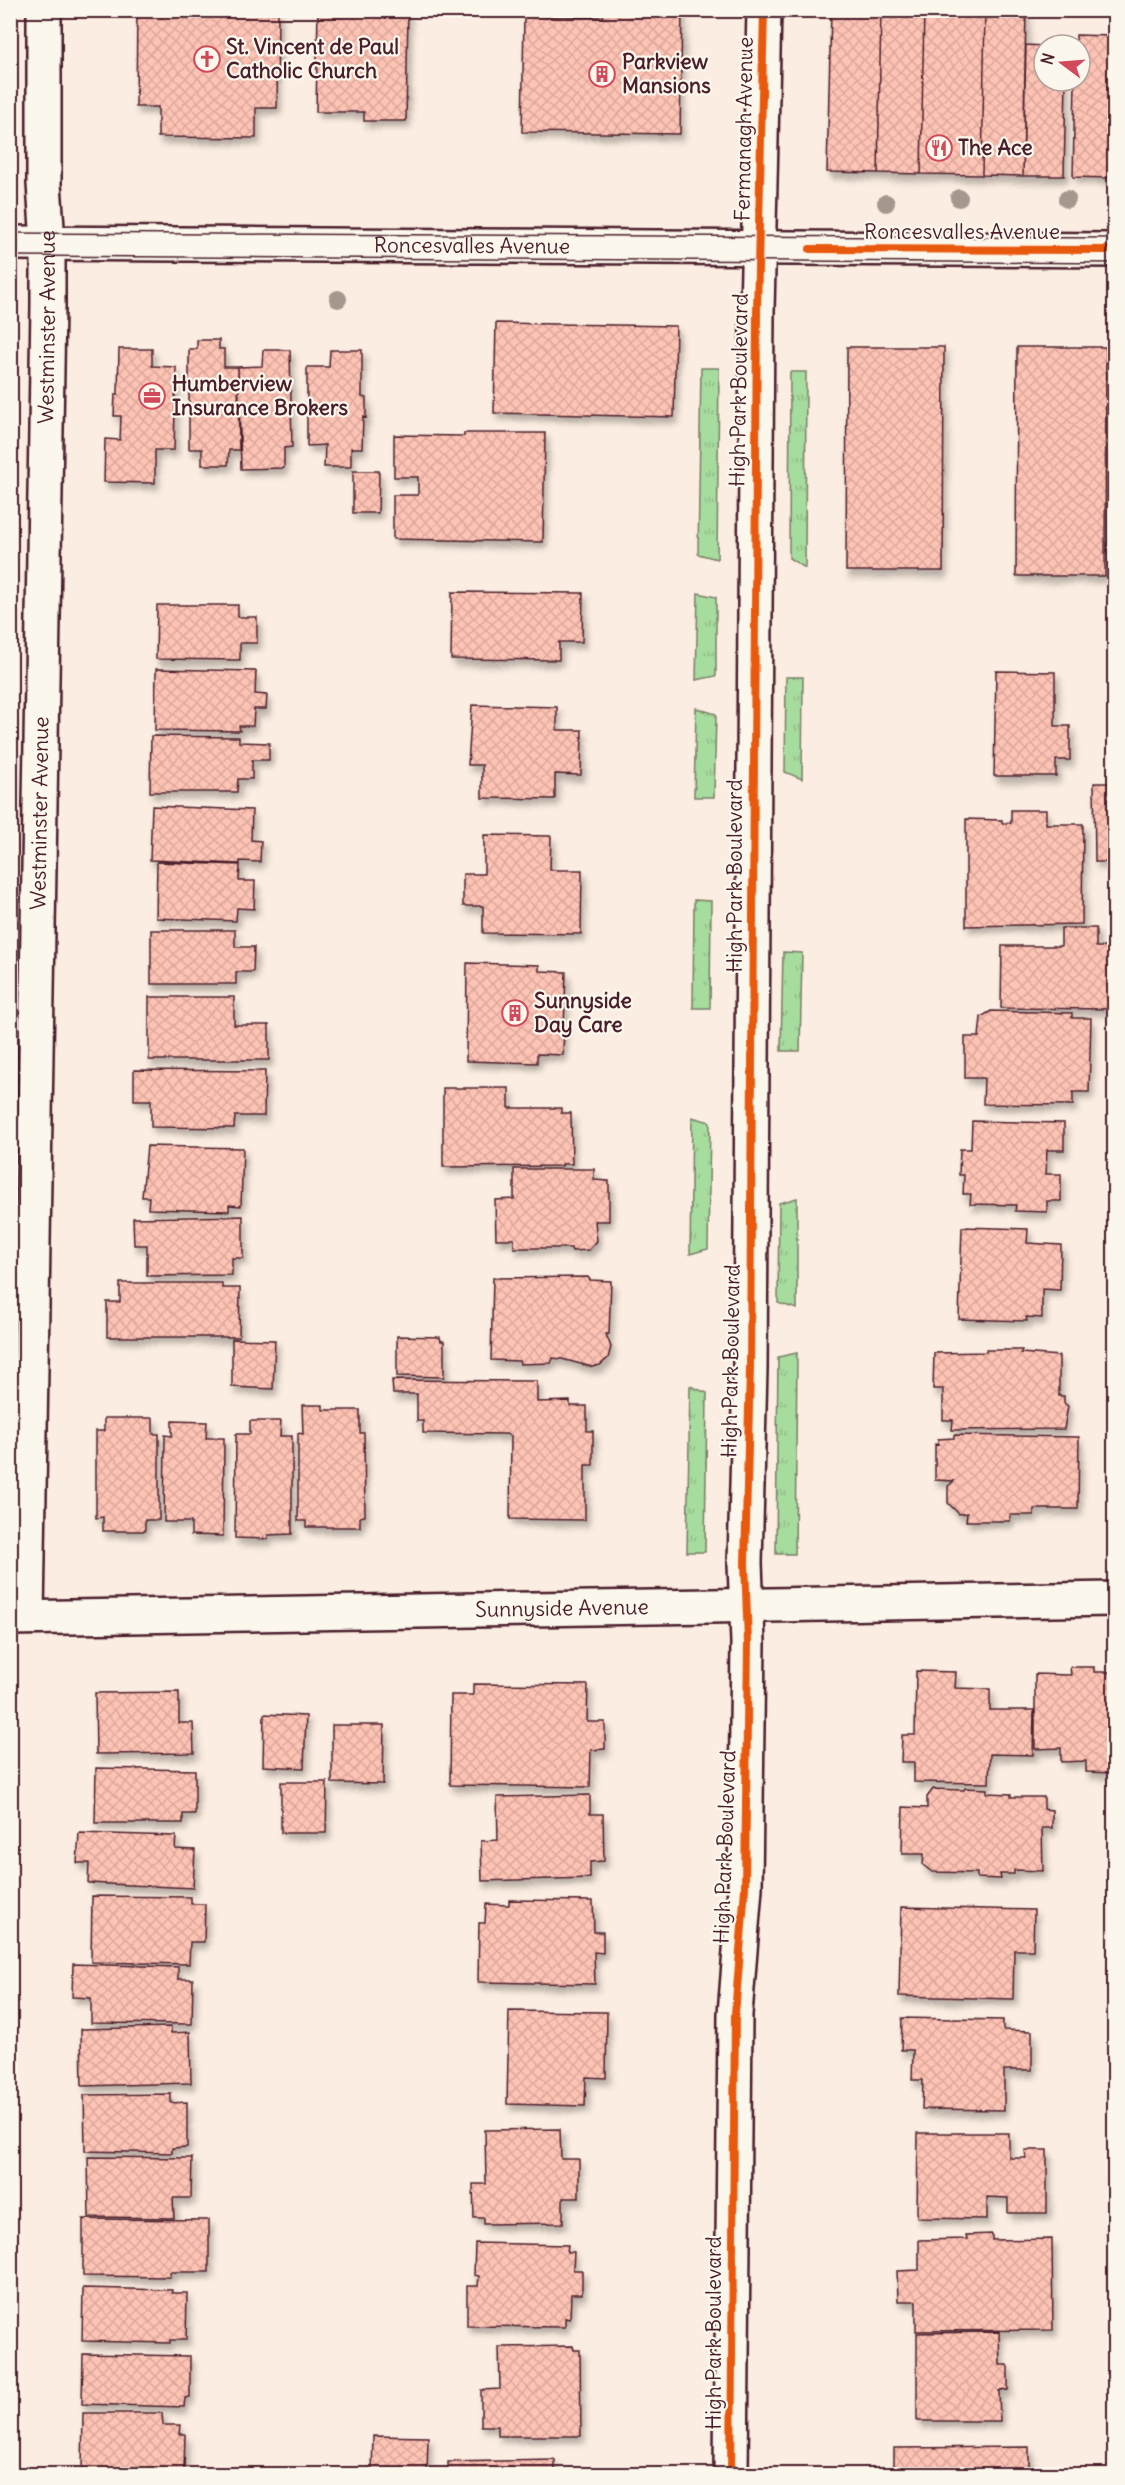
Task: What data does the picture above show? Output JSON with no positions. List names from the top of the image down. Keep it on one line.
{"streets":{"street":["Fermanagh Avenue","Roncesvalles Avenue","Westminster Avenue","High Park Boulevard","Sunnyside Avenue"]},"crossings":[["Fermanagh Avenue","Roncesvalles Avenue"],["Fermanagh Avenue","High Park Boulevard"],["Roncesvalles Avenue","Westminster Avenue"],["Roncesvalles Avenue","High Park Boulevard"],["Westminster Avenue","Sunnyside Avenue"],["High Park Boulevard","Sunnyside Avenue"]],"places":{"church":["St. Vincent de Paul Catholic Church"],"building":["Parkview Mansions","Sunnyside Day Care"],"restaurant":["The Ace"],"office":["Humberview Insurance Brokers"]},"north":"left"}
